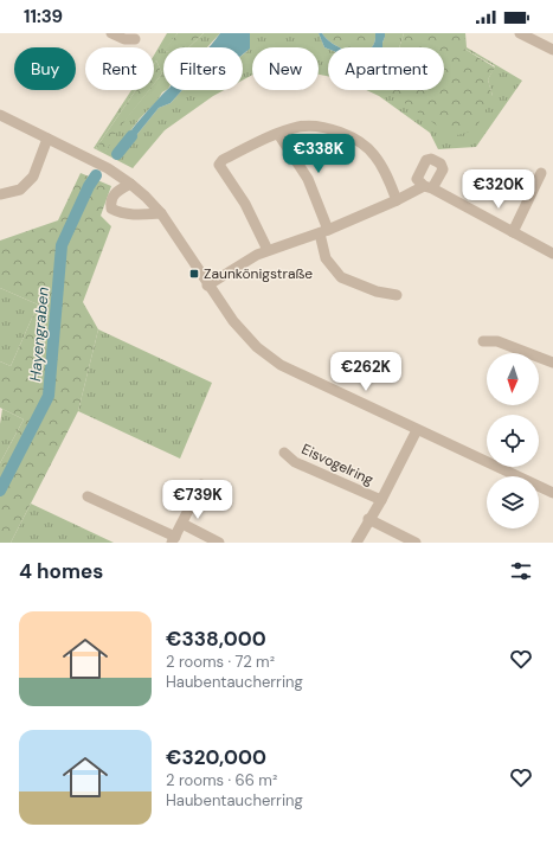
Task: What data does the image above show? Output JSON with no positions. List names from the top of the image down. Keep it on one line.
{"streets":{"street":["Eisvogelring"]},"water":["Hayengraben"],"places":{"transit":["Zaunkönigstraße"]},"north":"bottom","page":{"status":"11:39","chip":["Buy","Rent","Filters","New","Apartment"],"price":["€338K","€320K","€262K","€739K"],"heading":"4 homes","list":[{"name":"€338,000","note":"2 rooms · 72 m² · Haubentaucherring"},{"name":"€320,000","note":"2 rooms · 66 m² · Haubentaucherring"}]}}
